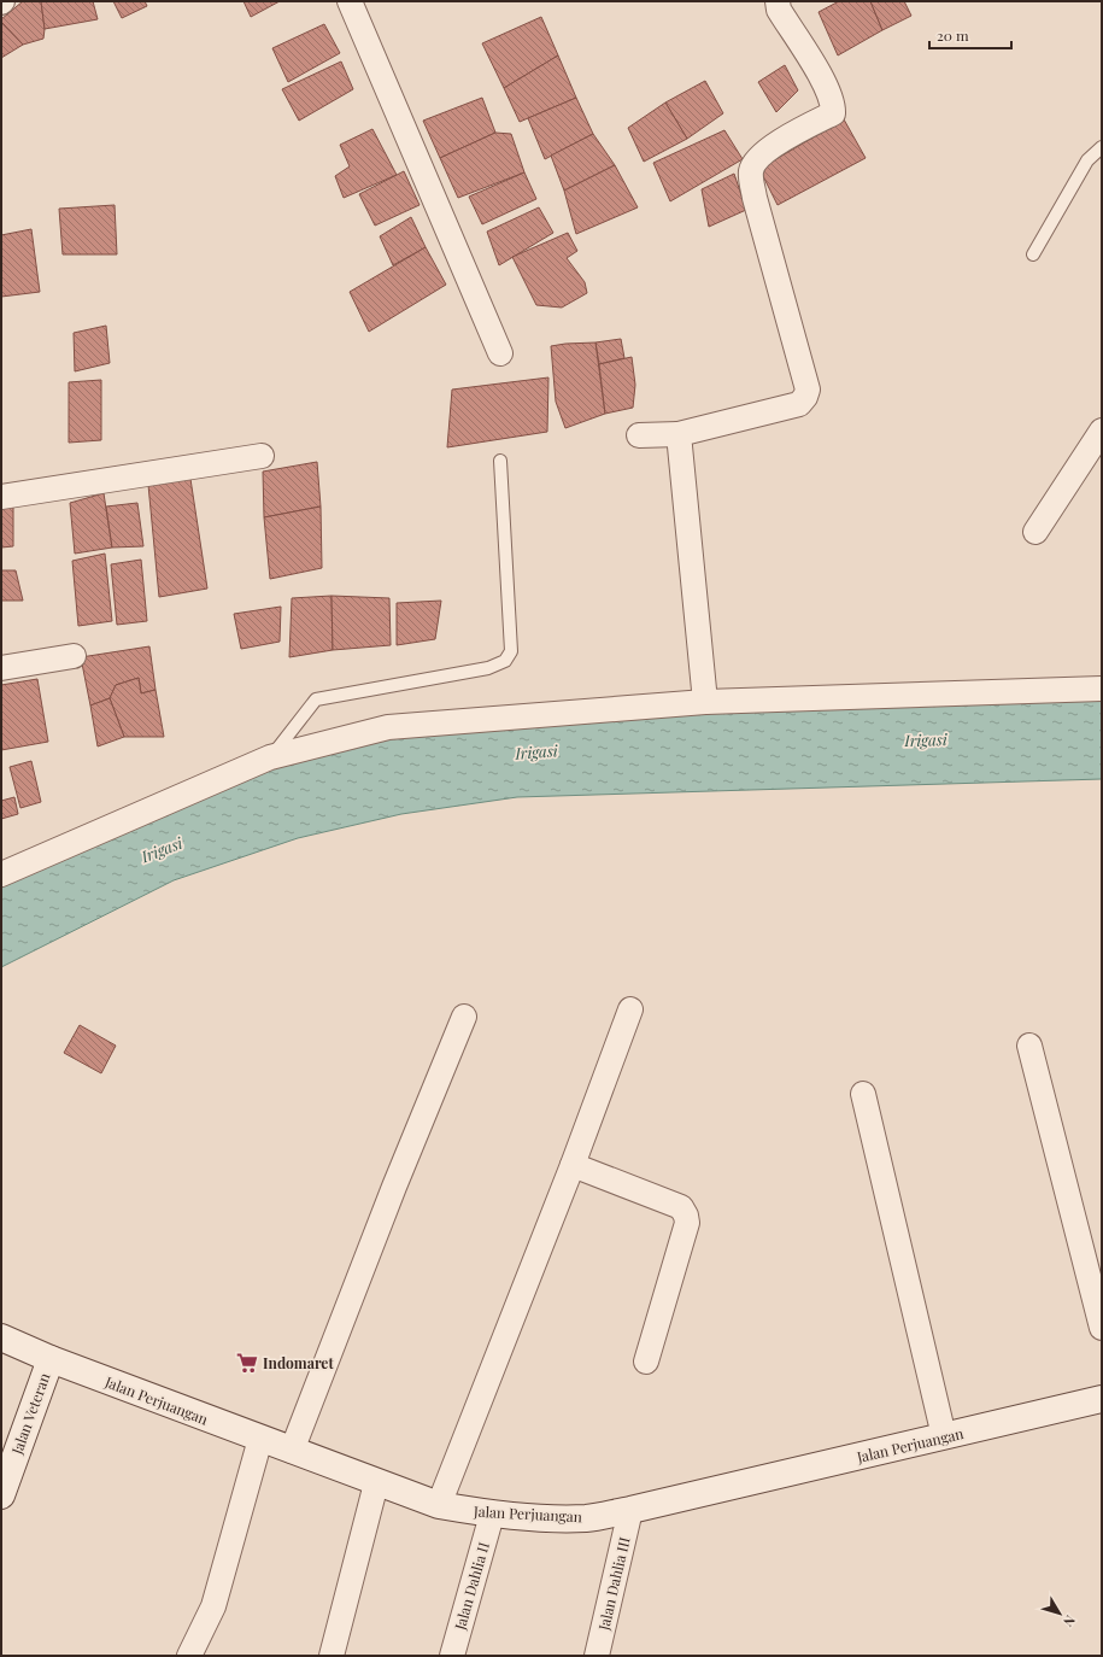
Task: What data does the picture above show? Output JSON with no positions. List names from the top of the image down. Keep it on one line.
{"streets":{"main road":["Jalan Perjuangan","Jalan Veteran"],"street":["Jalan Dahlia III","Jalan Dahlia II"]},"crossings":[["Jalan Perjuangan","Jalan Veteran"],["Jalan Perjuangan","Jalan Dahlia III"],["Jalan Perjuangan","Jalan Dahlia II"]],"water":["Irigasi"],"places":{"supermarket":["Indomaret"]},"scale_bar":"20 m","north":"bottom right"}
